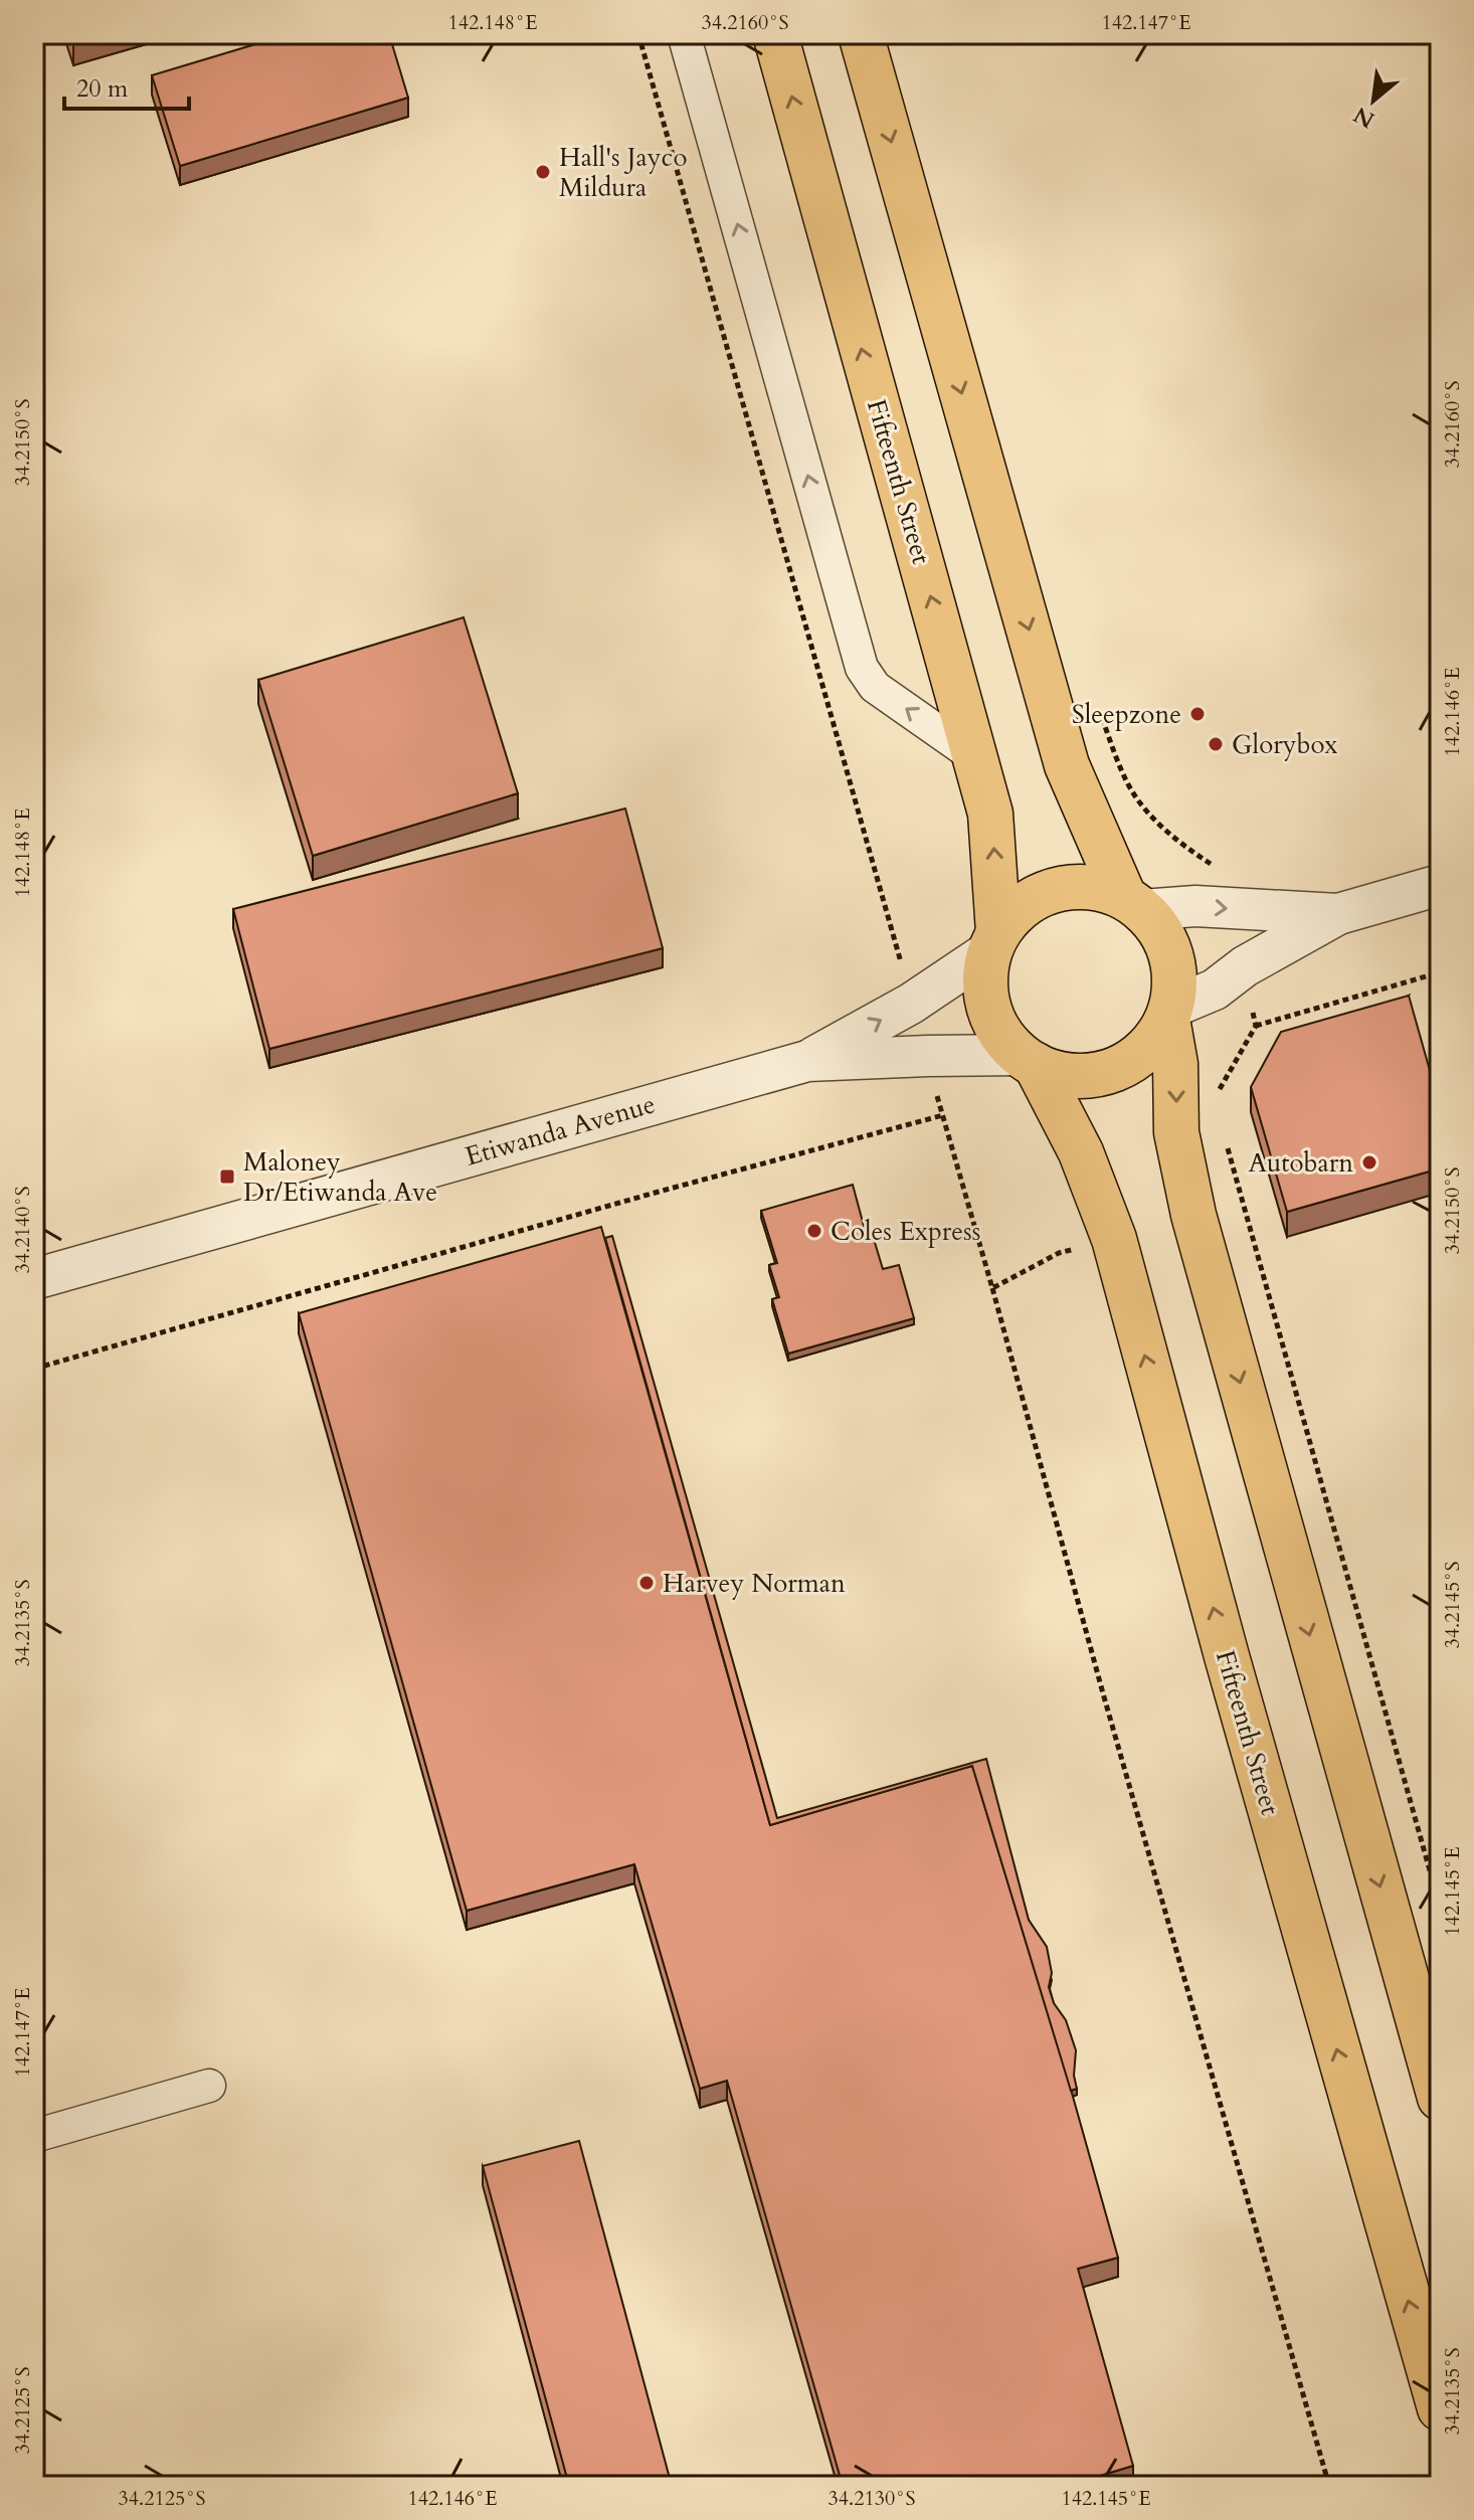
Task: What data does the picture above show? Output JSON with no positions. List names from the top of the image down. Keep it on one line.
{"streets":{"highway":["Fifteenth Street"],"street":["Etiwanda Avenue"]},"crossings":[["Fifteenth Street","Etiwanda Avenue"]],"places":{"other":["Hall's Jayco Mildura","Sleepzone","Glorybox","Autobarn","Coles Express","Harvey Norman"],"transit":["Maloney Dr/Etiwanda Ave"]},"scale_bar":"20 m","north":"bottom left","coordinates":["142.148°E","34.2160°S","142.147°E","34.2150°S","142.146°E","34.2140°S","34.2145°S","34.2135°S","142.145°E","34.2125°S","34.2130°S"]}
